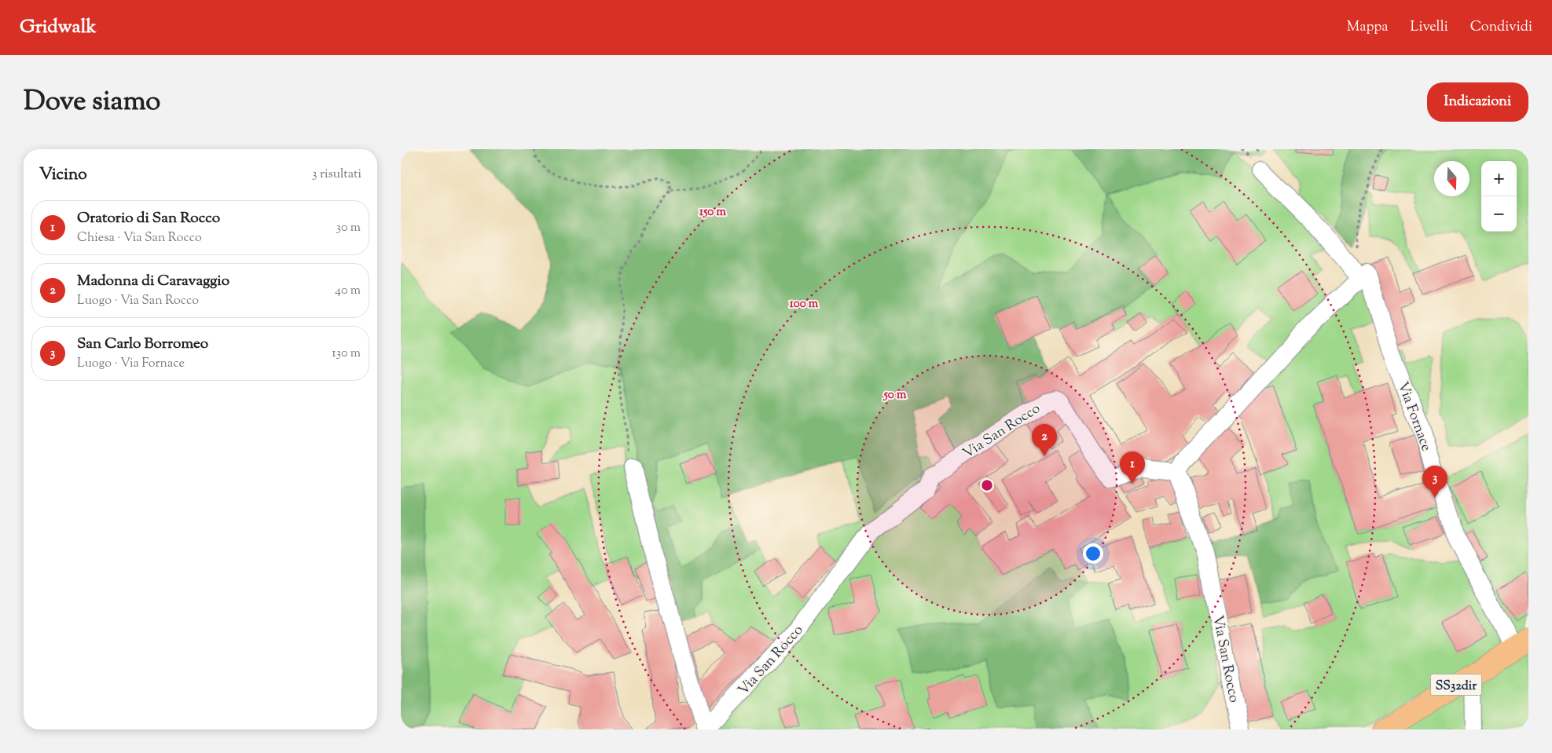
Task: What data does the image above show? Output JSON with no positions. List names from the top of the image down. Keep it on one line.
{"streets":{"main road":["SS32dir"],"street":["Via Fornace","Via San Rocco"]},"crossings":[["Via Fornace","SS32dir"]],"north":"bottom","page":{"header":"Gridwalk","nav":["Mappa","Livelli","Condividi"],"title":"Dove siamo","buttons":"Indicazioni","heading":["Vicino","3 risultati"],"map_buttons":["+","−"],"list":[{"mark":"1","name":"Oratorio di San Rocco","note":"Chiesa · Via San Rocco","value":"30 m"},{"mark":"2","name":"Madonna di Caravaggio","note":"Luogo · Via San Rocco","value":"40 m"},{"mark":"3","name":"San Carlo Borromeo","note":"Luogo · Via Fornace","value":"130 m"}],"pins":["2","1","3"]},"rings":["150 m","100 m","50 m"]}
